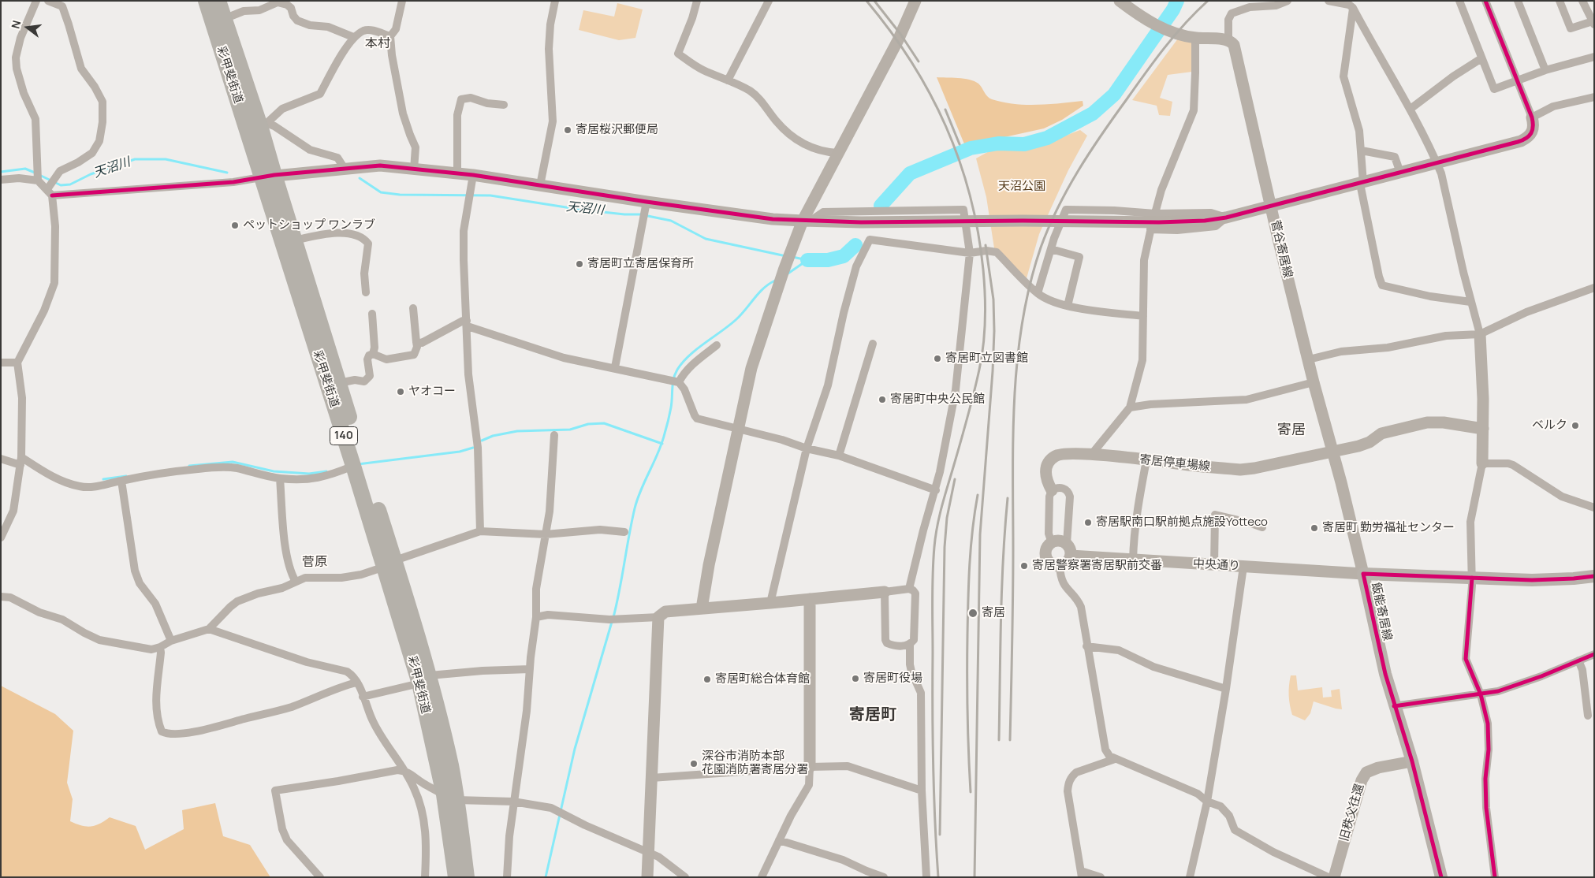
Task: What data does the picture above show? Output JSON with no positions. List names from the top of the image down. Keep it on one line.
{"streets":{"highway":["彩甲斐街道","140"],"main road":["飯能寄居線"],"street":["菅谷寄居線","寄居停車場線","中央通り","旧秩父往還"]},"crossings":[["菅谷寄居線","寄居停車場線"],["菅谷寄居線","中央通り"],["菅谷寄居線","飯能寄居線"],["中央通り","飯能寄居線"],["飯能寄居線","旧秩父往還"]],"districts":["本村","寄居","菅原","寄居町"],"water":["天沼川"],"parks":["天沼公園"],"places":["寄居桜沢郵便局","ペットショップ ワンラブ","寄居町立寄居保育所","寄居町立図書館","ヤオコー","寄居町中央公民館","ベルク","寄居駅南口駅前拠点施設Yotteco","寄居町 勤労福祉センター","寄居警察署寄居駅前交番","寄居","寄居町役場","寄居町総合体育館","深谷市消防本部 花園消防署寄居分署"],"north":"left"}
